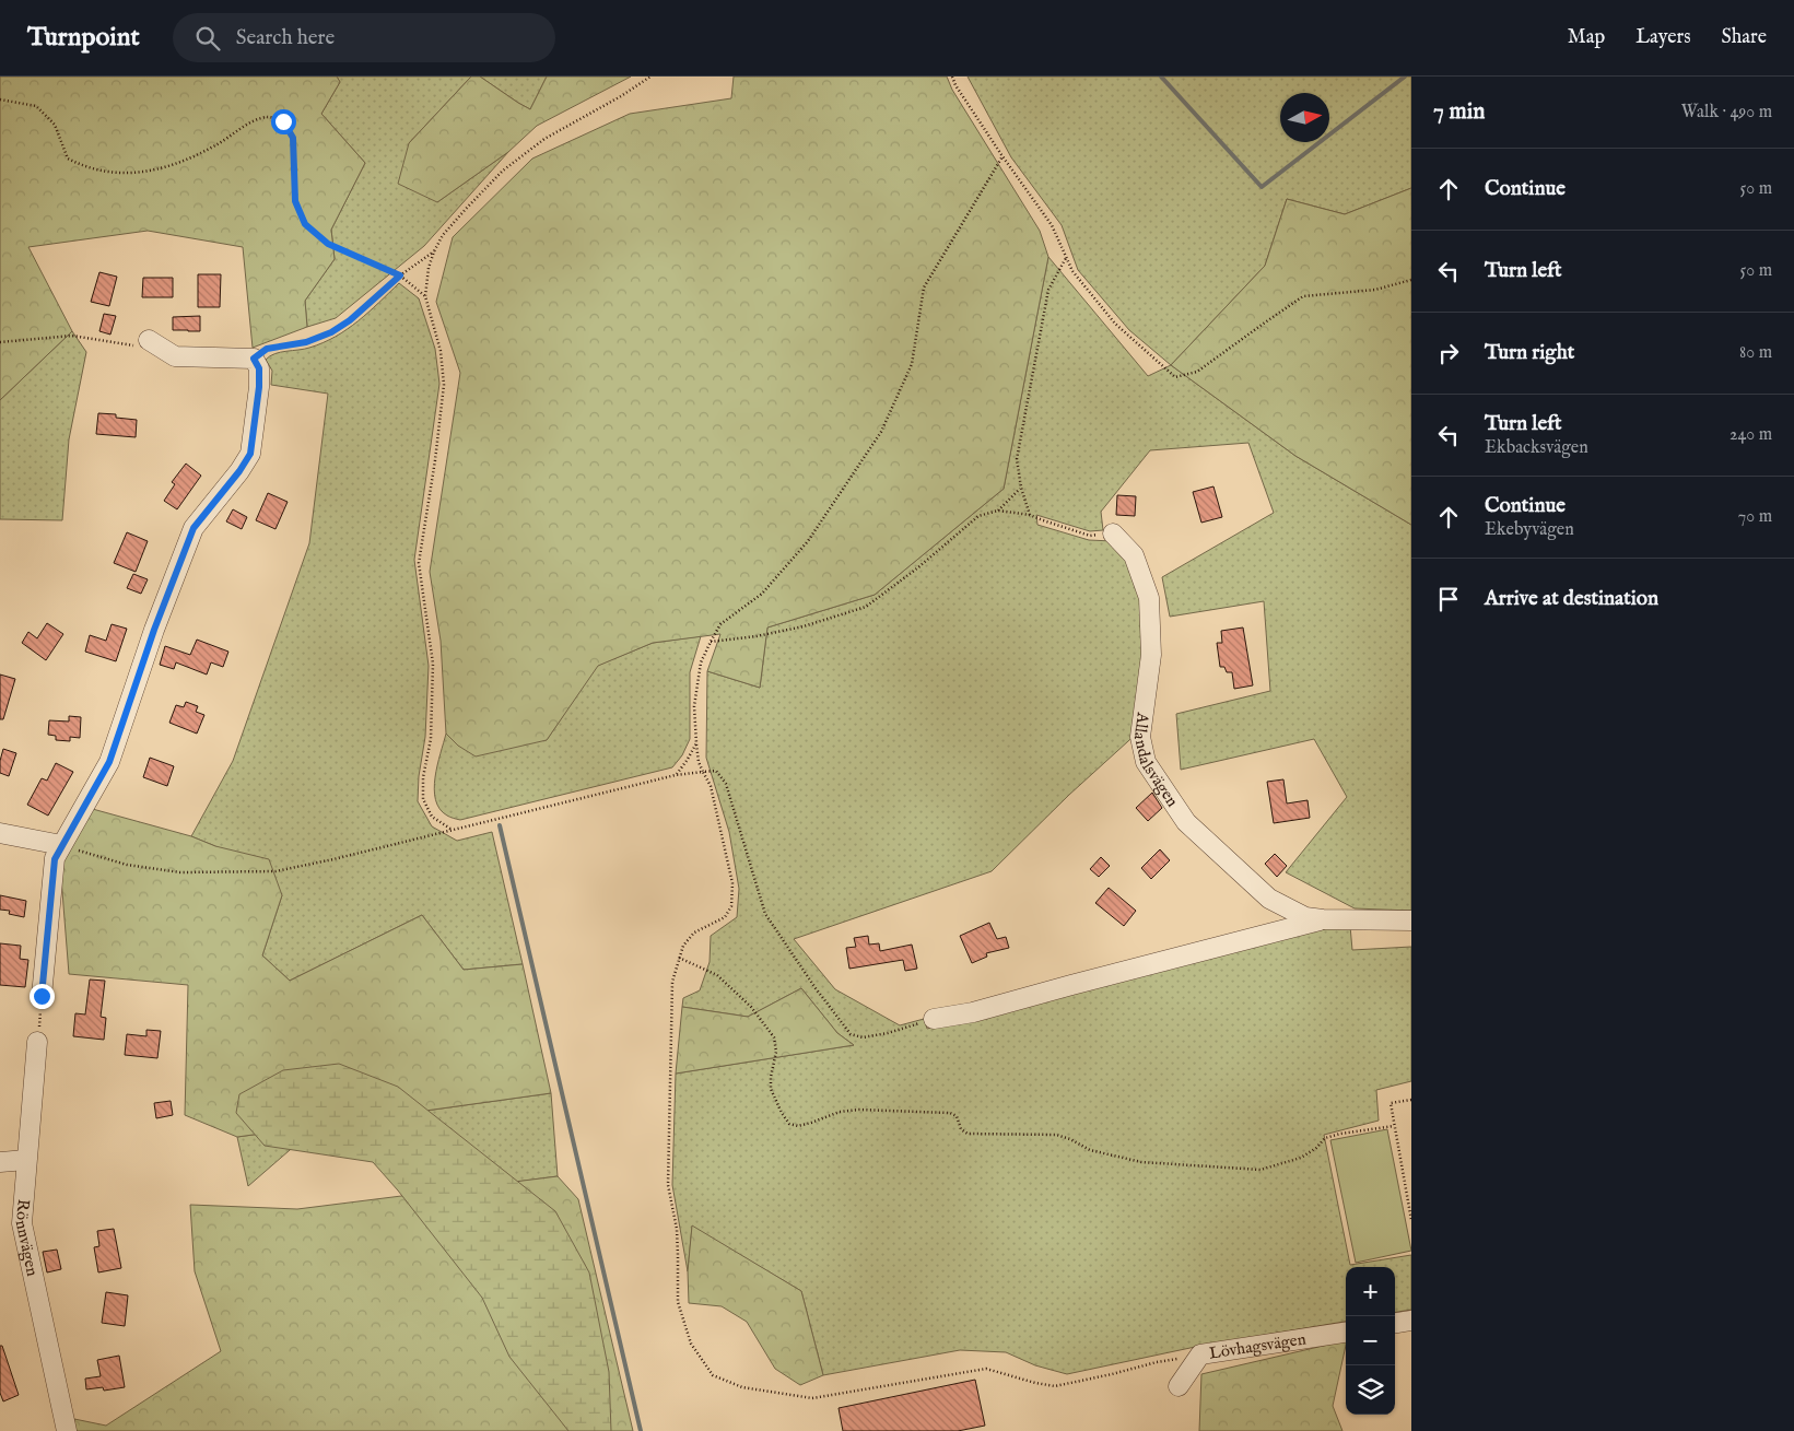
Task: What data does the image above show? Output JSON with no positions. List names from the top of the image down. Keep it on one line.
{"streets":{"street":["Allandalsvägen","Rönnvägen","Lövhagsvägen"]},"north":"right","page":{"header":"Turnpoint","search":"Search here","nav":["Map","Layers","Share"],"heading":["7 min","Walk · 490 m"],"list":[["Continue","50 m"],["Turn left","50 m"],["Turn right","80 m"],["Turn left","Ekbacksvägen","240 m"],["Continue","Ekebyvägen","70 m"],"Arrive at destination"],"map_buttons":["+","−"]}}
